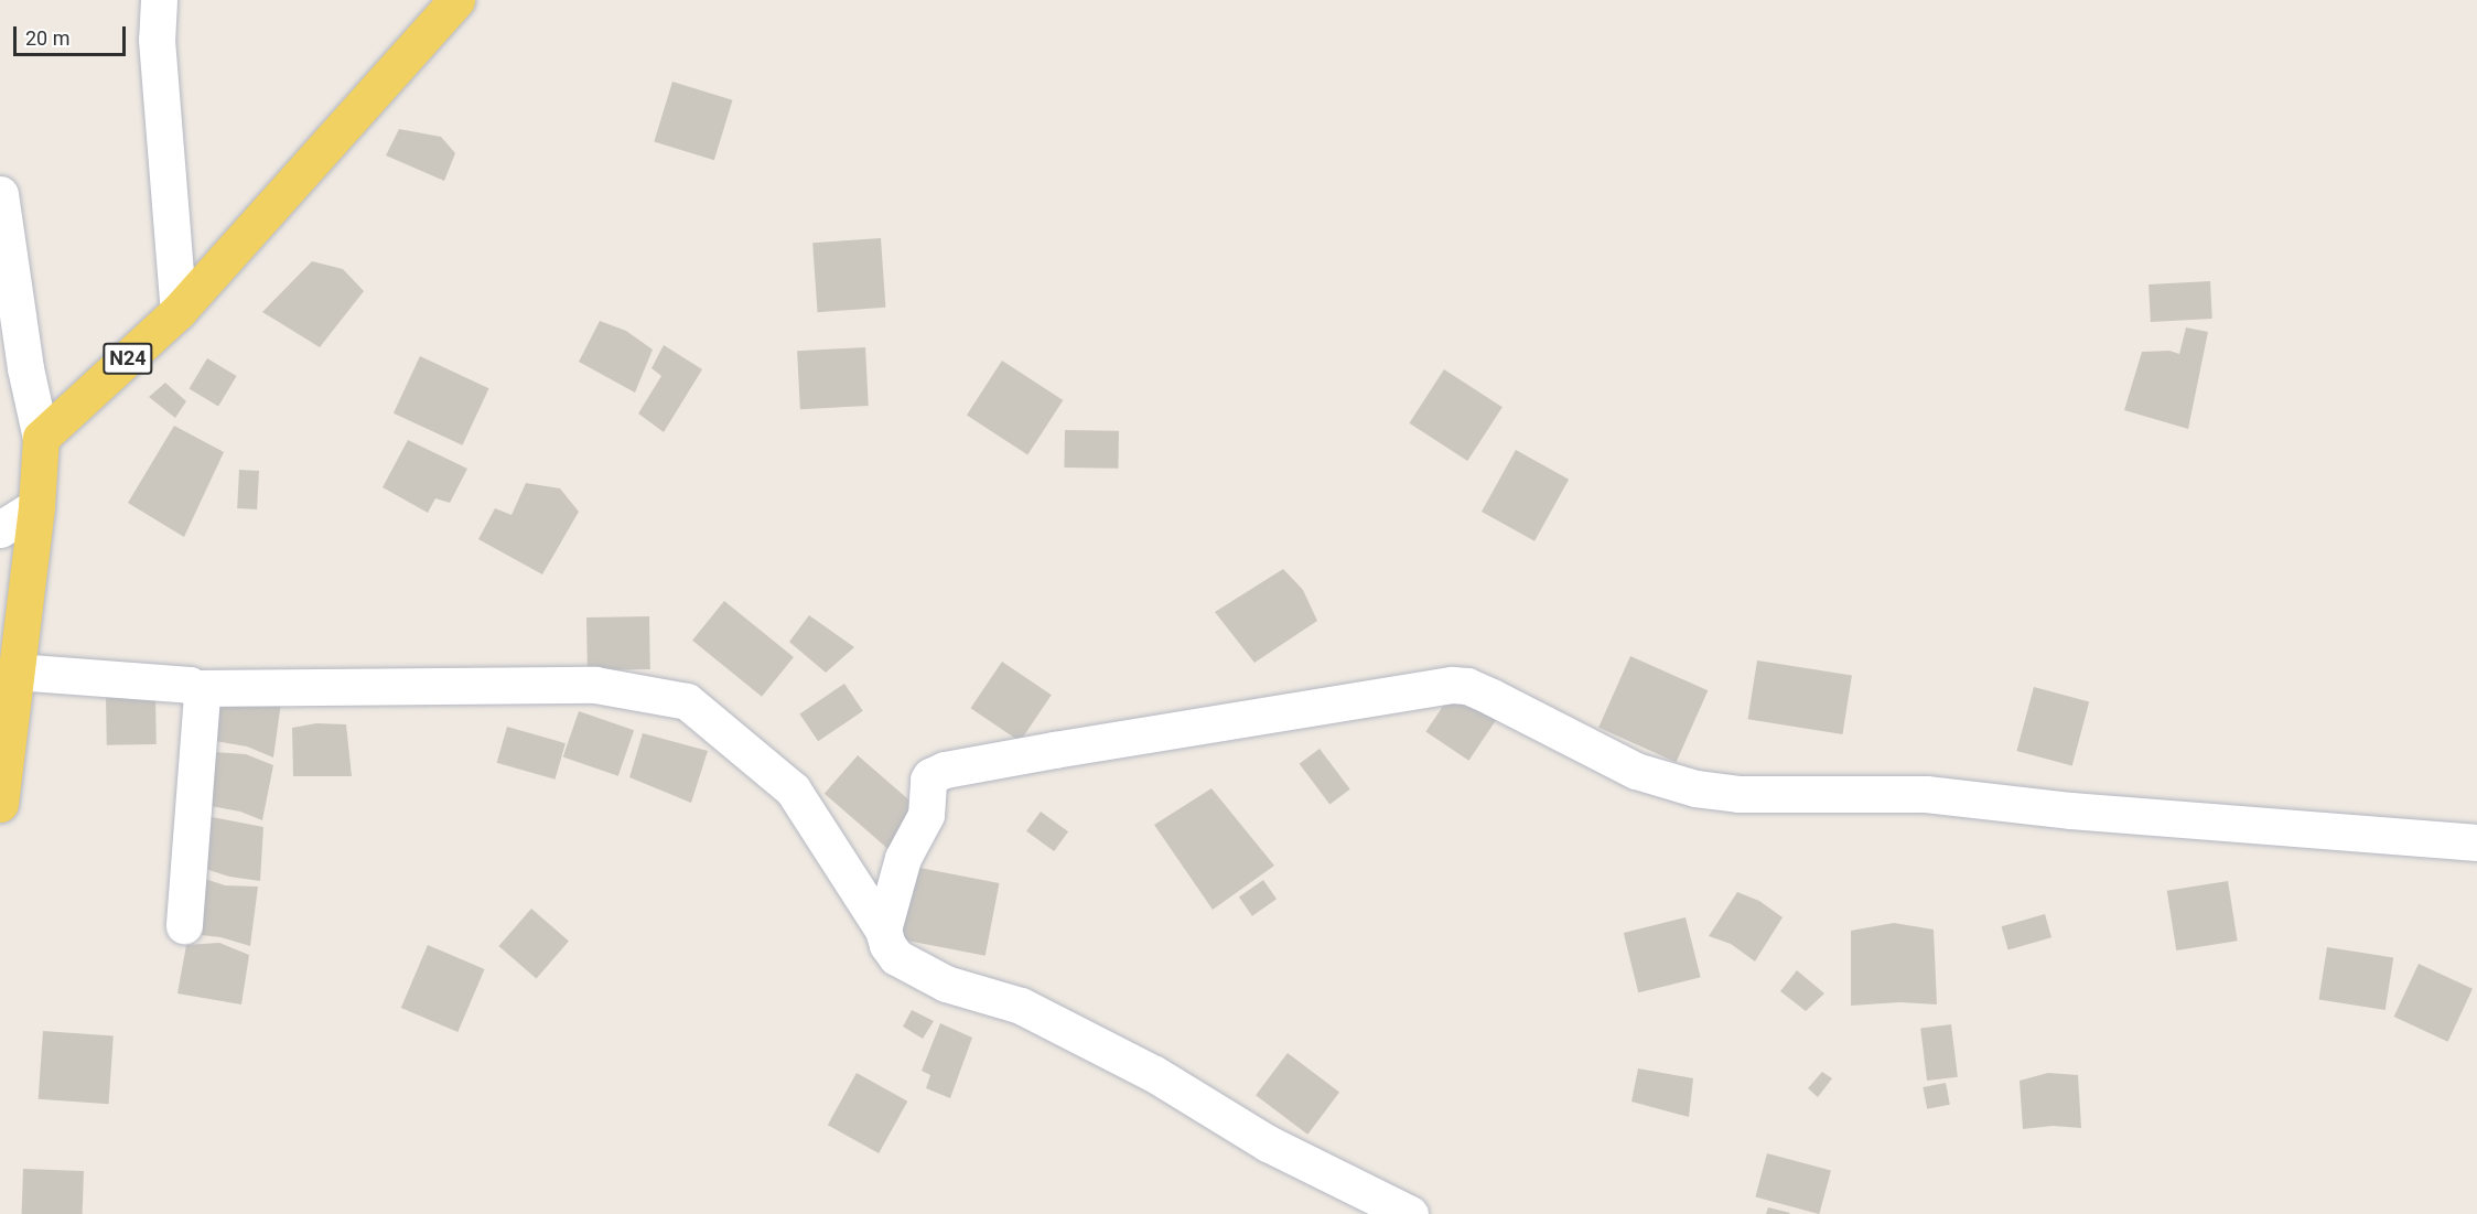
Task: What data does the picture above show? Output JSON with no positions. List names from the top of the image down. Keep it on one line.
{"streets":{"main road":["N24"]},"scale_bar":"20 m"}
